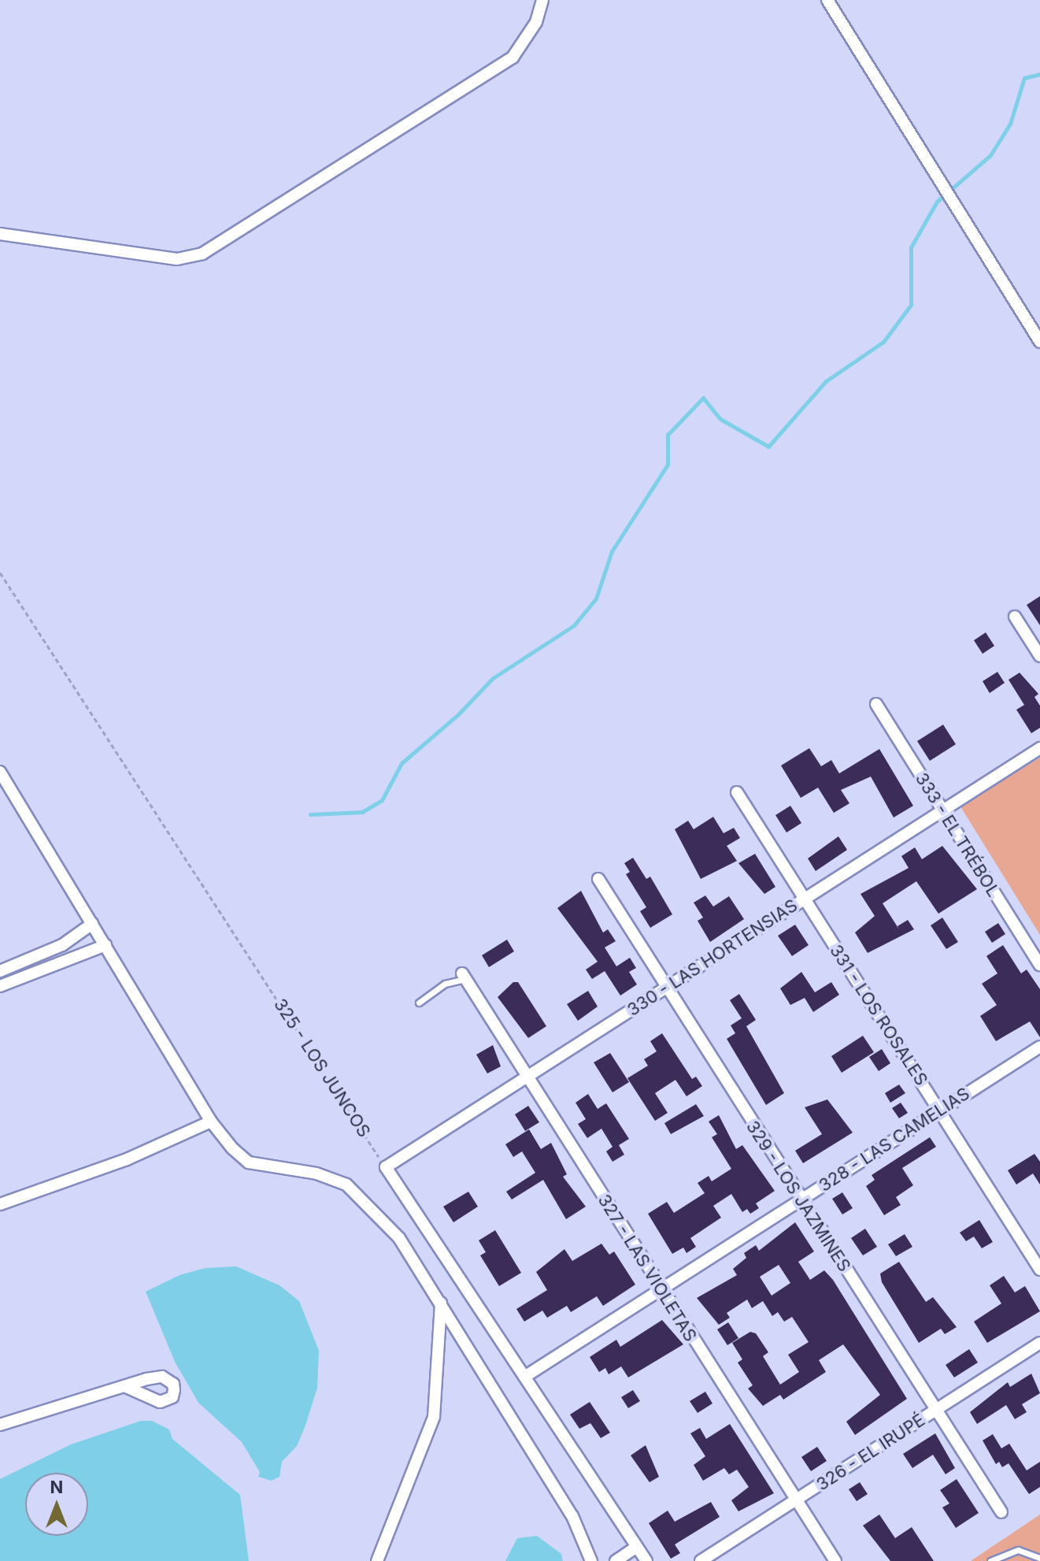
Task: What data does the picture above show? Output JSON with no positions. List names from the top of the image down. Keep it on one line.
{"streets":{"street":["333 - EL TRÉBOL","330 - LAS HORTENSIAS","331 - LOS ROSALES","328 - LAS CAMELIAS","329 - LOS JAZMINES","327 - LAS VIOLETAS","326 - EL IRUPÉ"],"path":["325 - LOS JUNCOS"]},"crossings":[["333 - EL TRÉBOL","330 - LAS HORTENSIAS"],["330 - LAS HORTENSIAS","331 - LOS ROSALES"],["330 - LAS HORTENSIAS","325 - LOS JUNCOS"],["330 - LAS HORTENSIAS","329 - LOS JAZMINES"],["330 - LAS HORTENSIAS","327 - LAS VIOLETAS"],["331 - LOS ROSALES","328 - LAS CAMELIAS"],["328 - LAS CAMELIAS","329 - LOS JAZMINES"],["328 - LAS CAMELIAS","327 - LAS VIOLETAS"],["329 - LOS JAZMINES","326 - EL IRUPÉ"],["327 - LAS VIOLETAS","326 - EL IRUPÉ"]],"north":"top"}
